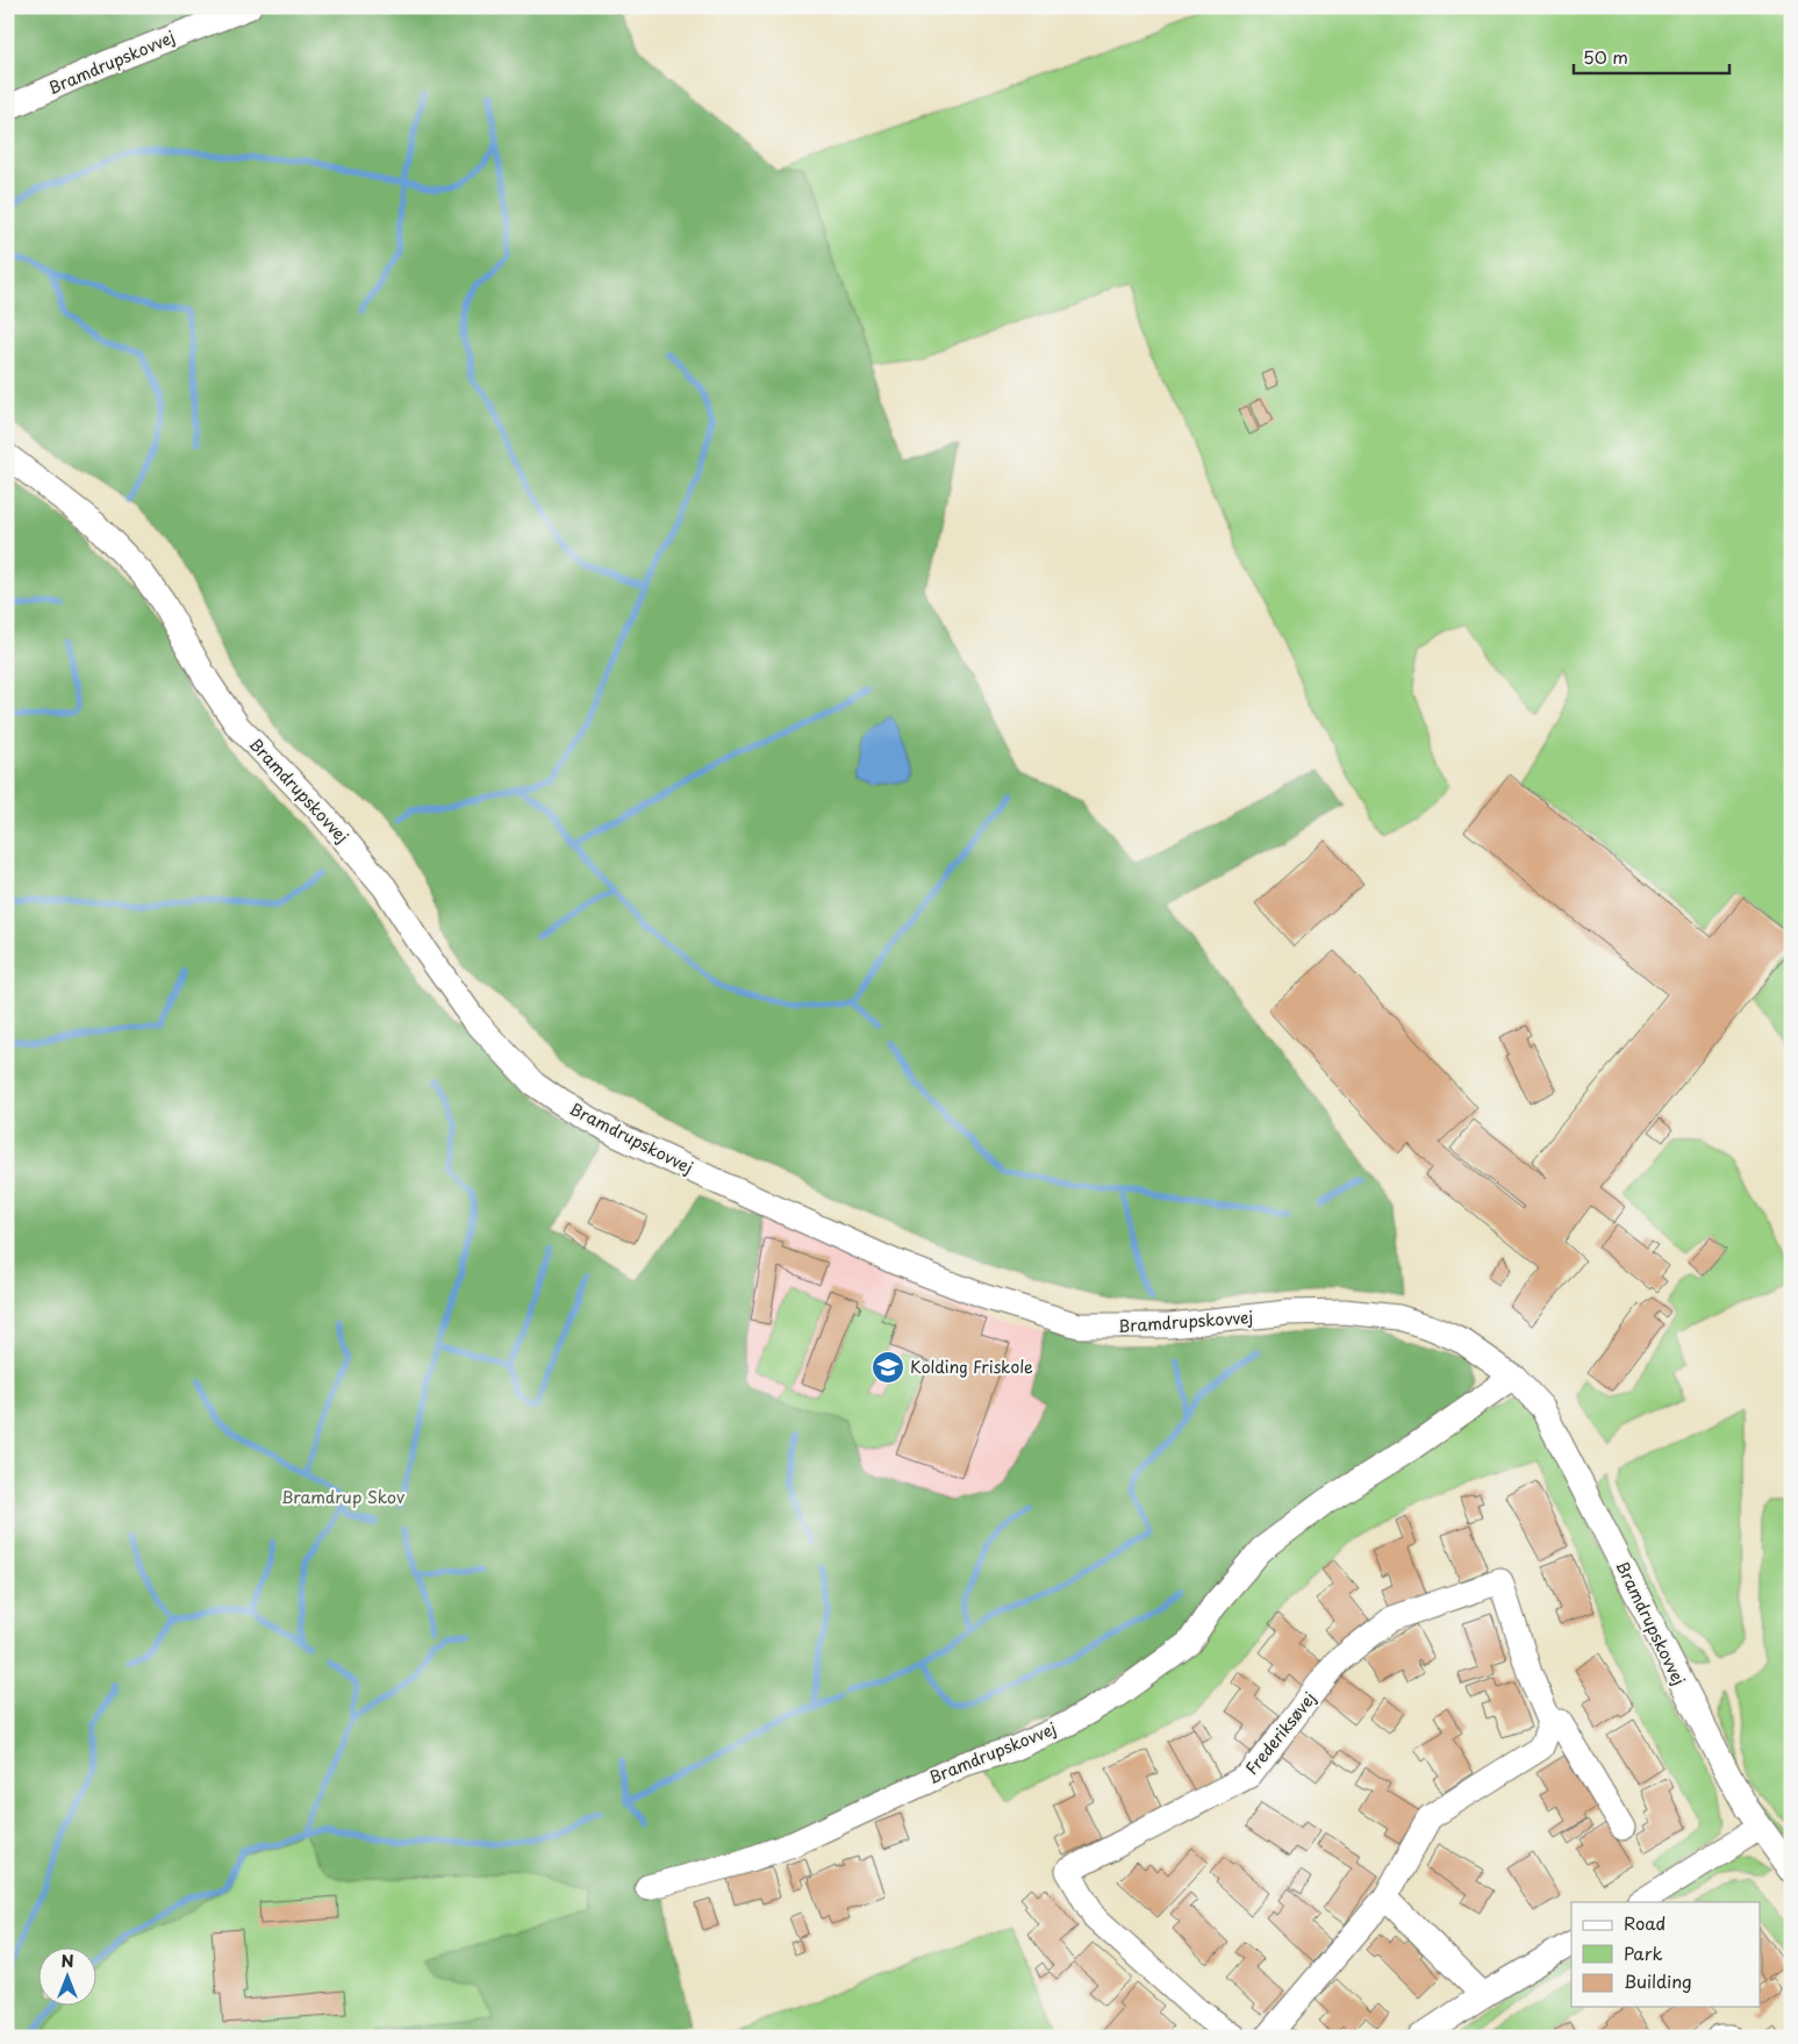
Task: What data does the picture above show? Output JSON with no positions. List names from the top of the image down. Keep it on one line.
{"streets":{"street":["Bramdrupskovvej","Frederiksøvej"]},"parks":["Bramdrup Skov"],"places":{"school or university":["Kolding Friskole"]},"legend":["Road","Park","Building"],"scale_bar":"50 m","north":"top"}
